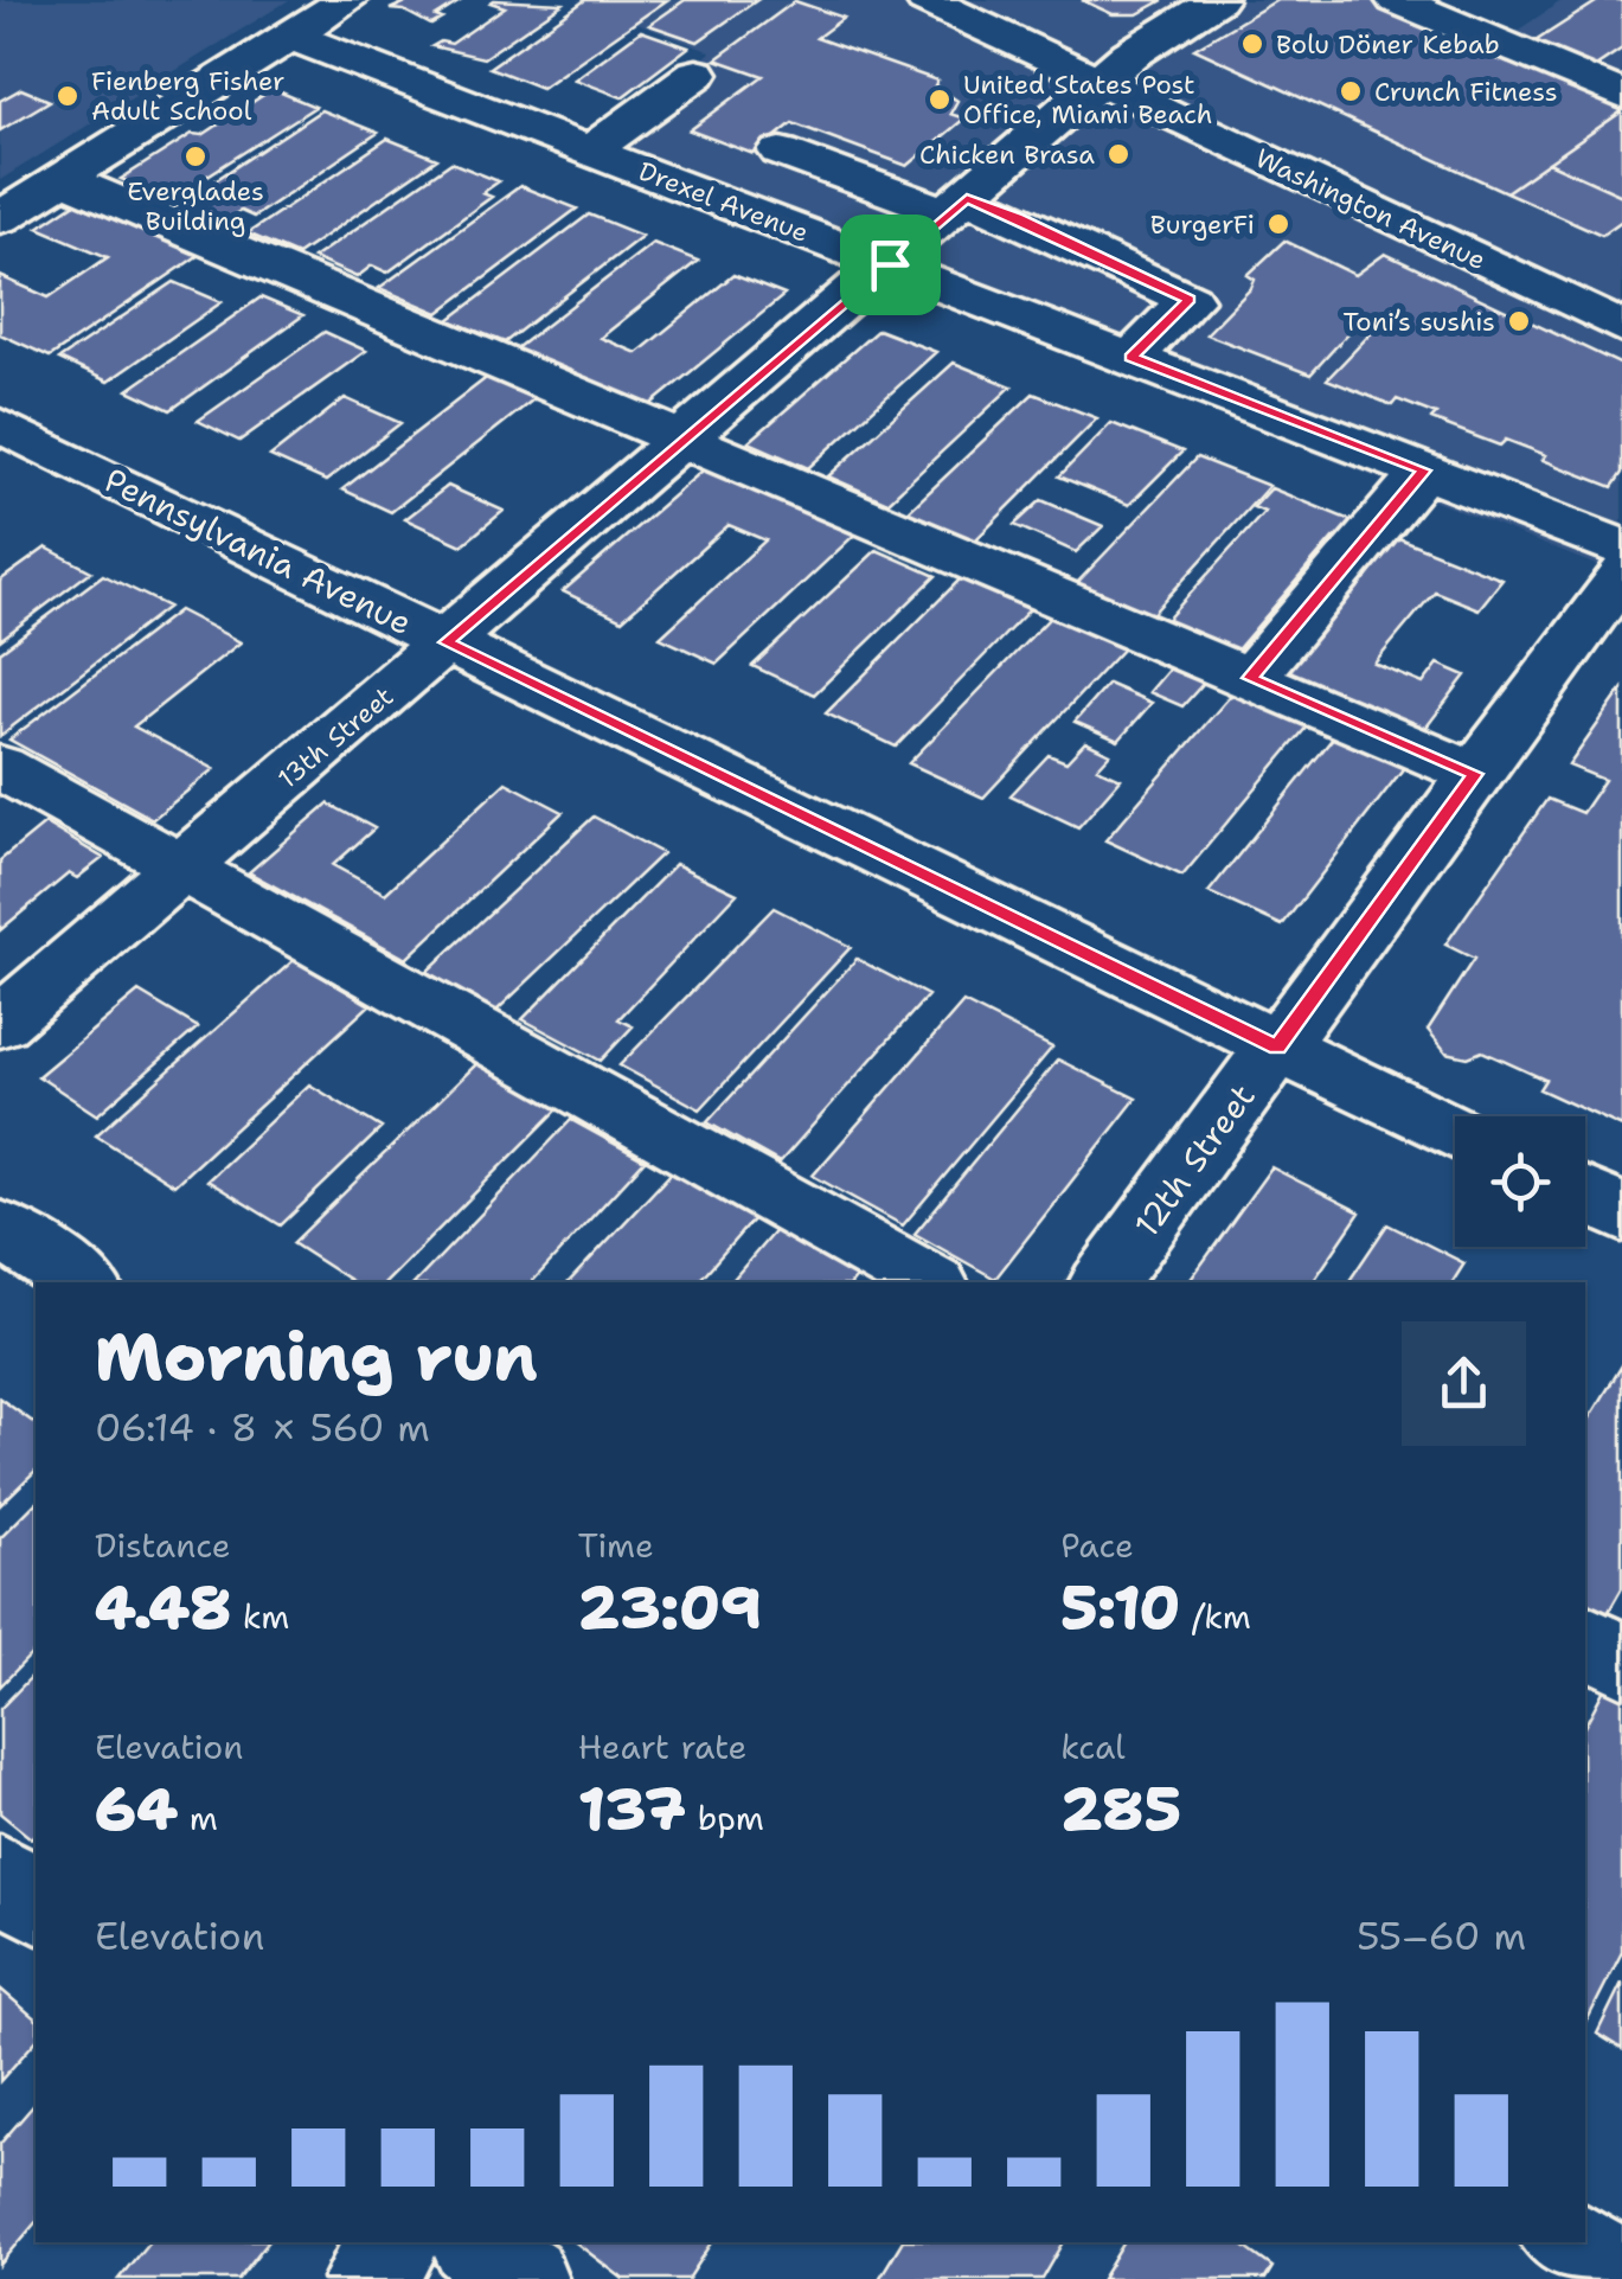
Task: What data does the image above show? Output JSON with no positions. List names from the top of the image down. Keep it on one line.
{"streets":{"street":["Drexel Avenue","Washington Avenue","Pennsylvania Avenue","13th Street","12th Street"]},"crossings":[["Drexel Avenue","13th Street"],["Washington Avenue","13th Street"],["Pennsylvania Avenue","13th Street"],["Pennsylvania Avenue","12th Street"]],"places":["Bolu Döner Kebab","Crunch Fitness","Fienberg Fisher Adult School","United States Post Office, Miami Beach","Chicken Brasa","Everglades Building","BurgerFi","Toni’s sushis"],"page":{"heading":["Morning run","06:14 · 8 × 560 m"],"stats":[["Distance","4.48 km"],["Time","23:09"],["Pace","5:10 /km"],["Elevation","64 m"],["Heart rate","137 bpm"],["kcal","285"]],"chart":["Elevation","55–60 m"]}}
